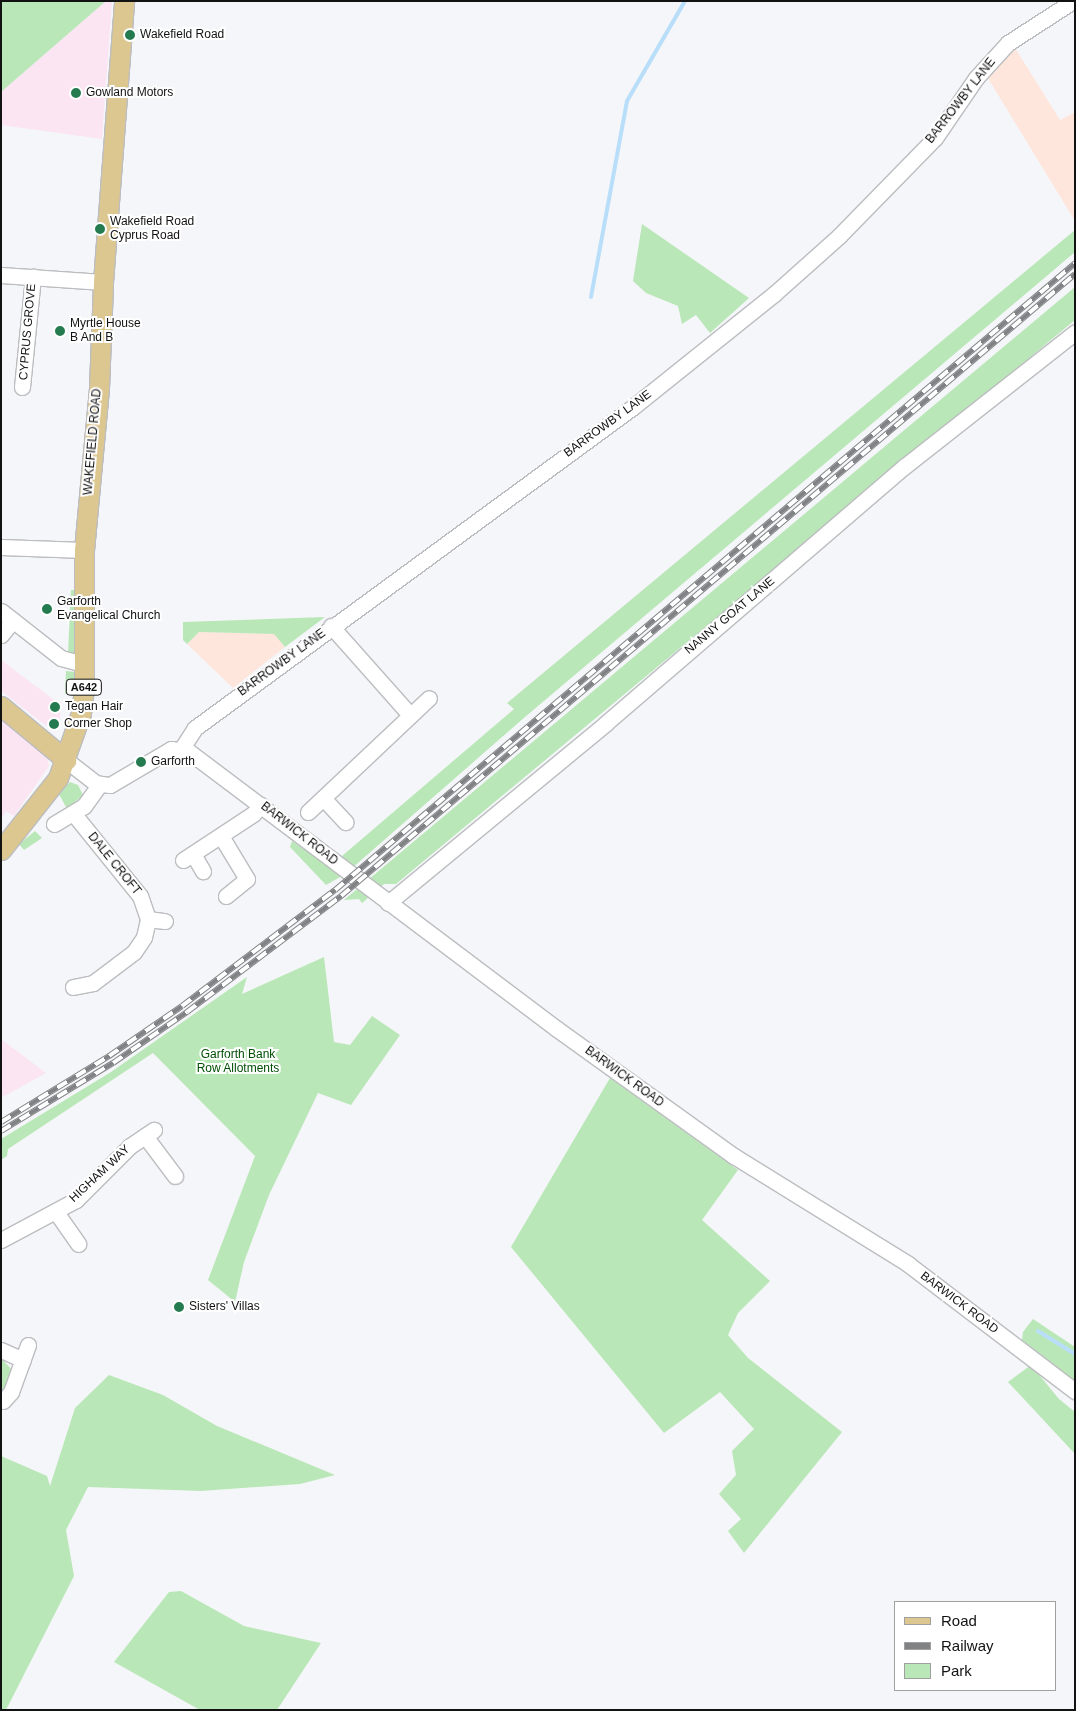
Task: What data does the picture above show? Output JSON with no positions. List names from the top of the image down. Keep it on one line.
{"streets":{"main road":["WAKEFIELD ROAD","A642"],"street":["BARROWBY LANE","CYPRUS GROVE","NANNY GOAT LANE","BARWICK ROAD","DALE CROFT","HIGHAM WAY"]},"crossings":[["BARROWBY LANE","BARWICK ROAD"],["WAKEFIELD ROAD","A642"],["NANNY GOAT LANE","BARWICK ROAD"]],"parks":["Garforth Bank Row Allotments"],"places":["Wakefield Road","Gowland Motors","Wakefield Road Cyprus Road","Myrtle House B And B","Garforth Evangelical Church","Tegan Hair","Corner Shop","Garforth","Sisters' Villas"],"legend":["Road","Railway","Park"]}
